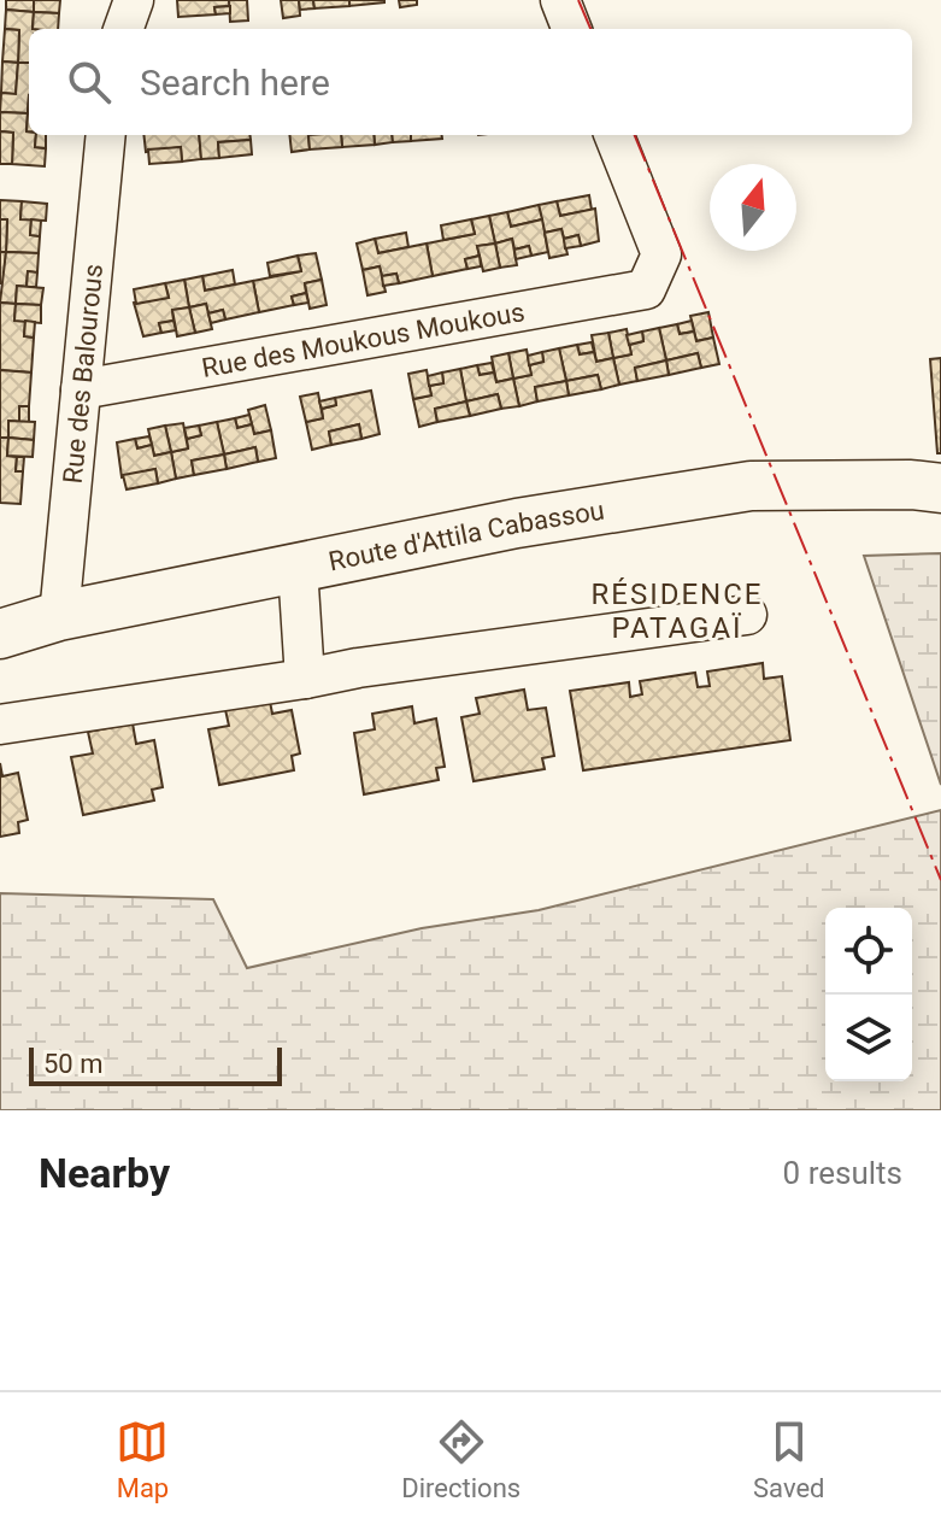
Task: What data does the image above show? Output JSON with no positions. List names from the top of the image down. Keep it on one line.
{"streets":{"main road":["Route d'Attila Cabassou"],"street":["Rue des Moukous Moukous","Rue des Balourous"]},"crossings":[["Rue des Moukous Moukous","Rue des Balourous"],["Rue des Balourous","Route d'Attila Cabassou"]],"districts":["RÉSIDENCE PATAGAÏ"],"scale_bar":"50 m","north":"top","page":{"search":"Search here","scale":"50 m","heading":["Nearby","0 results"],"nav":["Map","Directions","Saved"]}}
